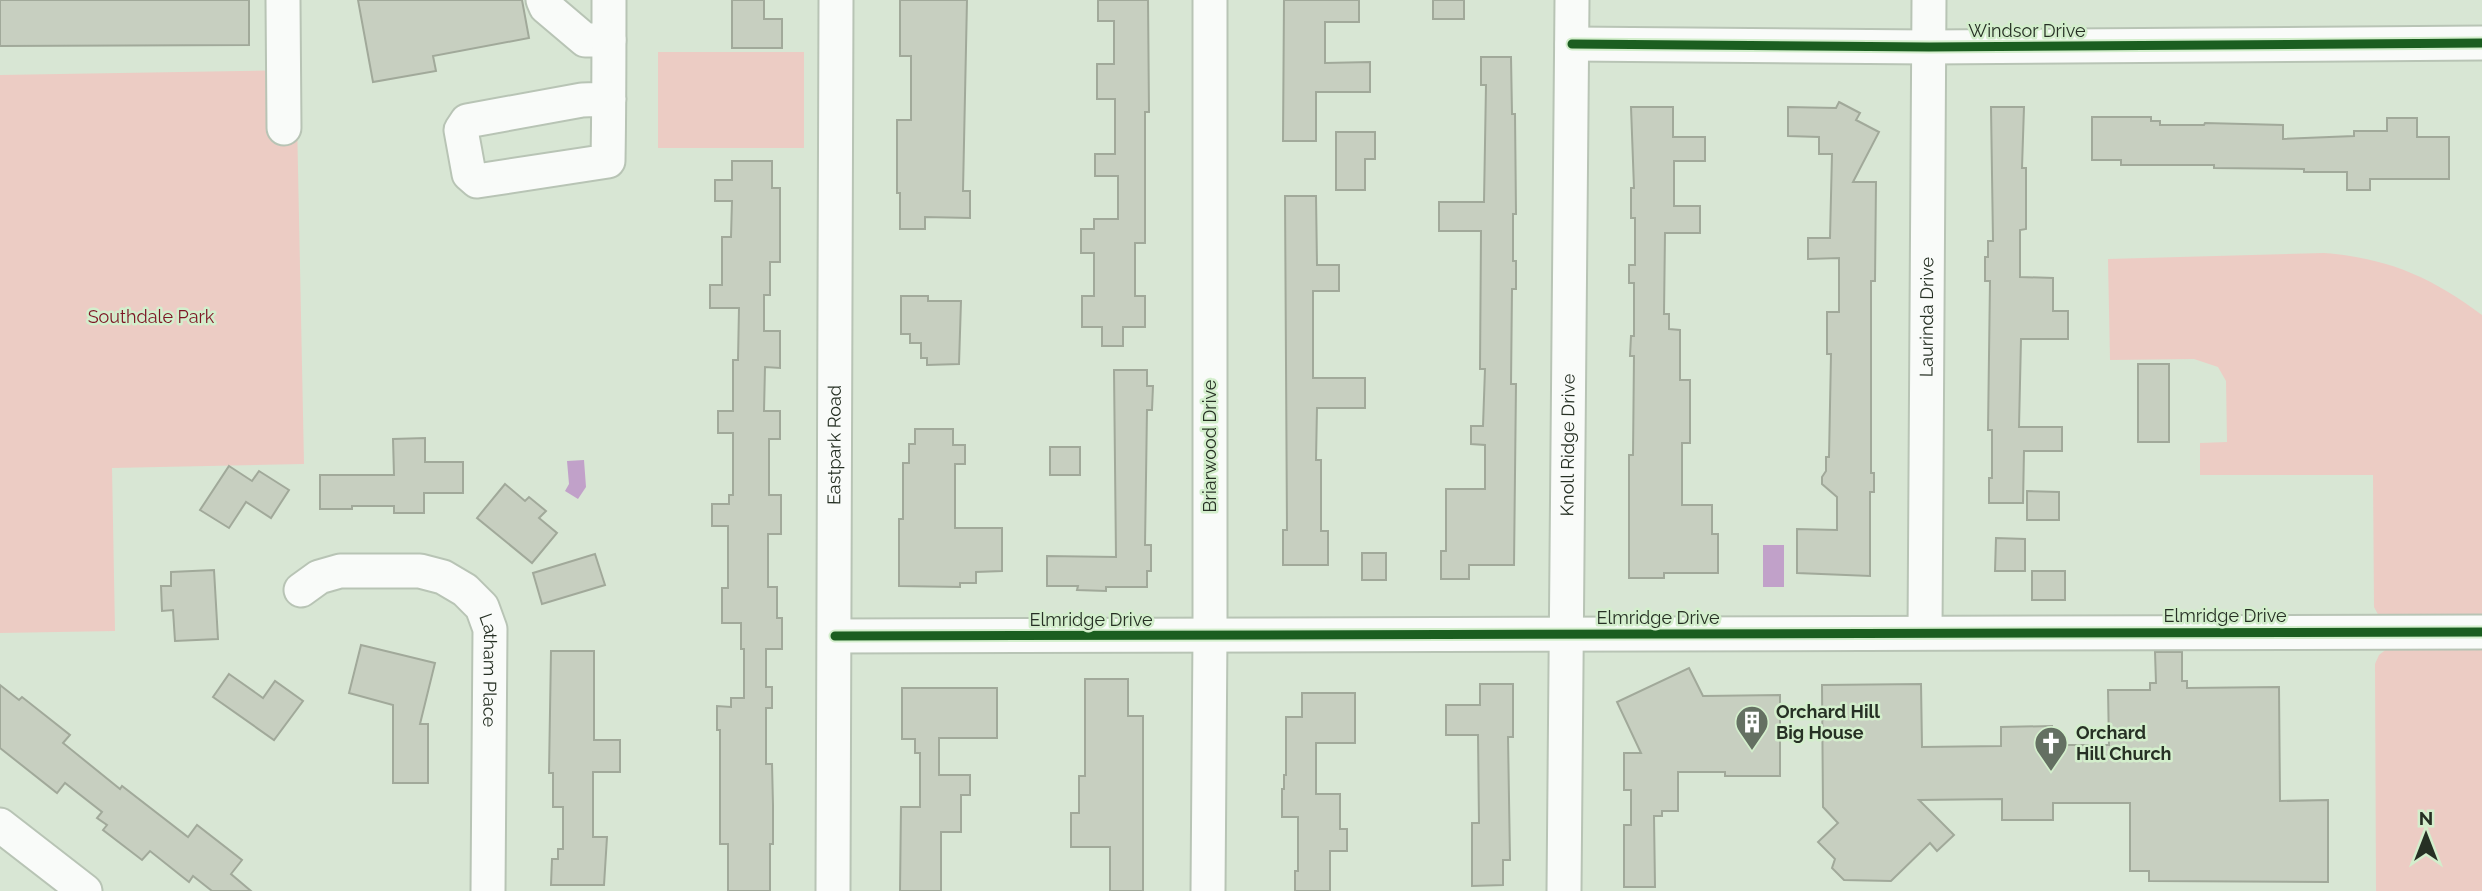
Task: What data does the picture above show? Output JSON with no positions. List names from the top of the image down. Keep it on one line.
{"streets":{"street":["Windsor Drive","Laurinda Drive","Eastpark Road","Briarwood Drive","Knoll Ridge Drive","Elmridge Drive","Latham Place"]},"crossings":[["Windsor Drive","Laurinda Drive"],["Windsor Drive","Knoll Ridge Drive"],["Laurinda Drive","Elmridge Drive"],["Eastpark Road","Elmridge Drive"],["Briarwood Drive","Elmridge Drive"],["Knoll Ridge Drive","Elmridge Drive"]],"parks":["Southdale Park"],"places":{"building":["Orchard Hill Big House"],"church":["Orchard Hill Church"]},"north":"top"}
